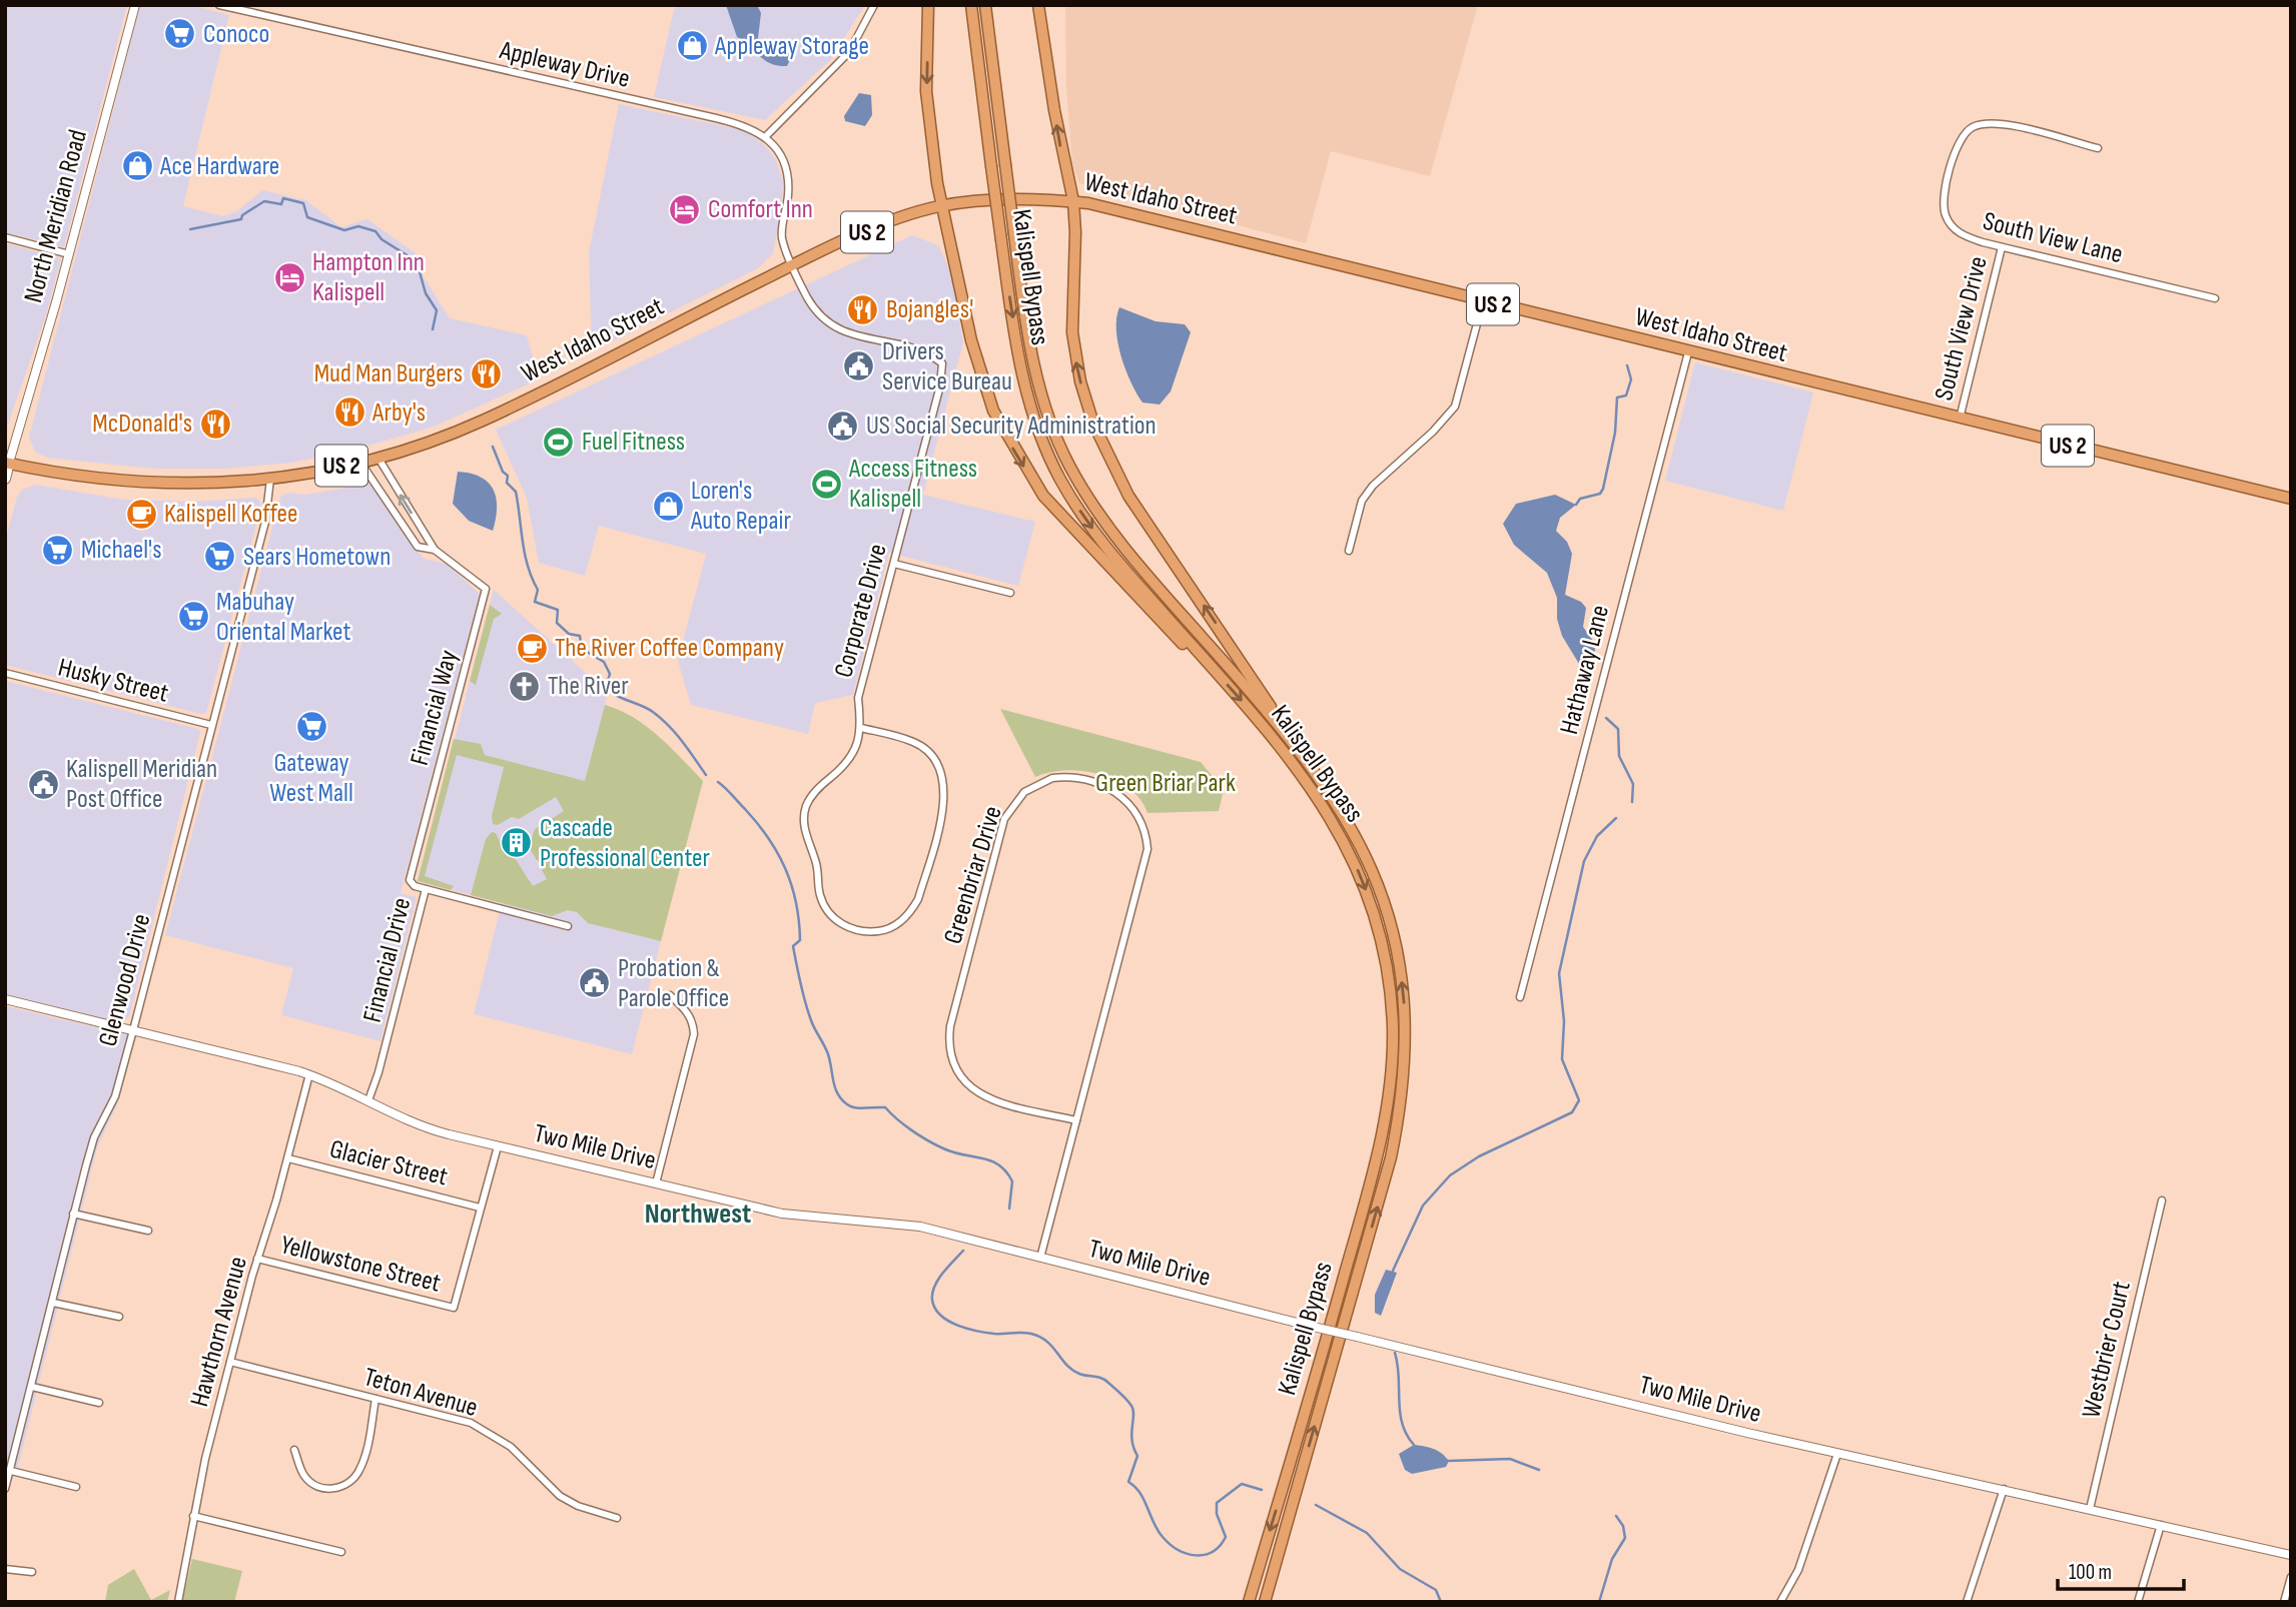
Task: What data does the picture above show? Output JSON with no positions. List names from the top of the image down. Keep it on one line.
{"streets":{"highway":["West Idaho Street","US 2","Kalispell Bypass"],"main road":["North Meridian Road"],"street":["Appleway Drive","South View Lane","South View Drive","Corporate Drive","Hathaway Lane","Husky Street","Financial Way","Greenbriar Drive","Financial Drive","Glenwood Drive","Two Mile Drive","Glacier Street","Yellowstone Street","Hawthorn Avenue","Westbrier Court","Teton Avenue"]},"crossings":[["West Idaho Street","North Meridian Road"],["West Idaho Street","South View Drive"],["West Idaho Street","Corporate Drive"],["West Idaho Street","Hathaway Lane"],["West Idaho Street","Financial Way"],["West Idaho Street","Glenwood Drive"],["South View Lane","South View Drive"],["Husky Street","Glenwood Drive"],["Financial Way","Financial Drive"],["Greenbriar Drive","Two Mile Drive"],["Financial Drive","Two Mile Drive"],["Glenwood Drive","Two Mile Drive"],["Two Mile Drive","Hawthorn Avenue"],["Two Mile Drive","Westbrier Court"],["Glacier Street","Yellowstone Street"],["Glacier Street","Hawthorn Avenue"],["Yellowstone Street","Hawthorn Avenue"],["Hawthorn Avenue","Teton Avenue"]],"districts":["Northwest"],"parks":["Green Briar Park"],"places":{"supermarket":["Conoco","Michael's","Sears Hometown","Mabuhay Oriental Market","Gateway West Mall"],"shop":["Appleway Storage","Ace Hardware","Loren's Auto Repair"],"hotel":["Comfort Inn","Hampton Inn Kalispell"],"restaurant":["Bojangles'","Mud Man Burgers","Arby's","McDonald's"],"public building":["Drivers Service Bureau","US Social Security Administration","Kalispell Meridian Post Office","Probation & Parole Office"],"sports":["Fuel Fitness","Access Fitness Kalispell"],"cafe":["Kalispell Koffee","The River Coffee Company"],"church":["The River"],"building":["Cascade Professional Center"]},"scale_bar":"100 m"}
